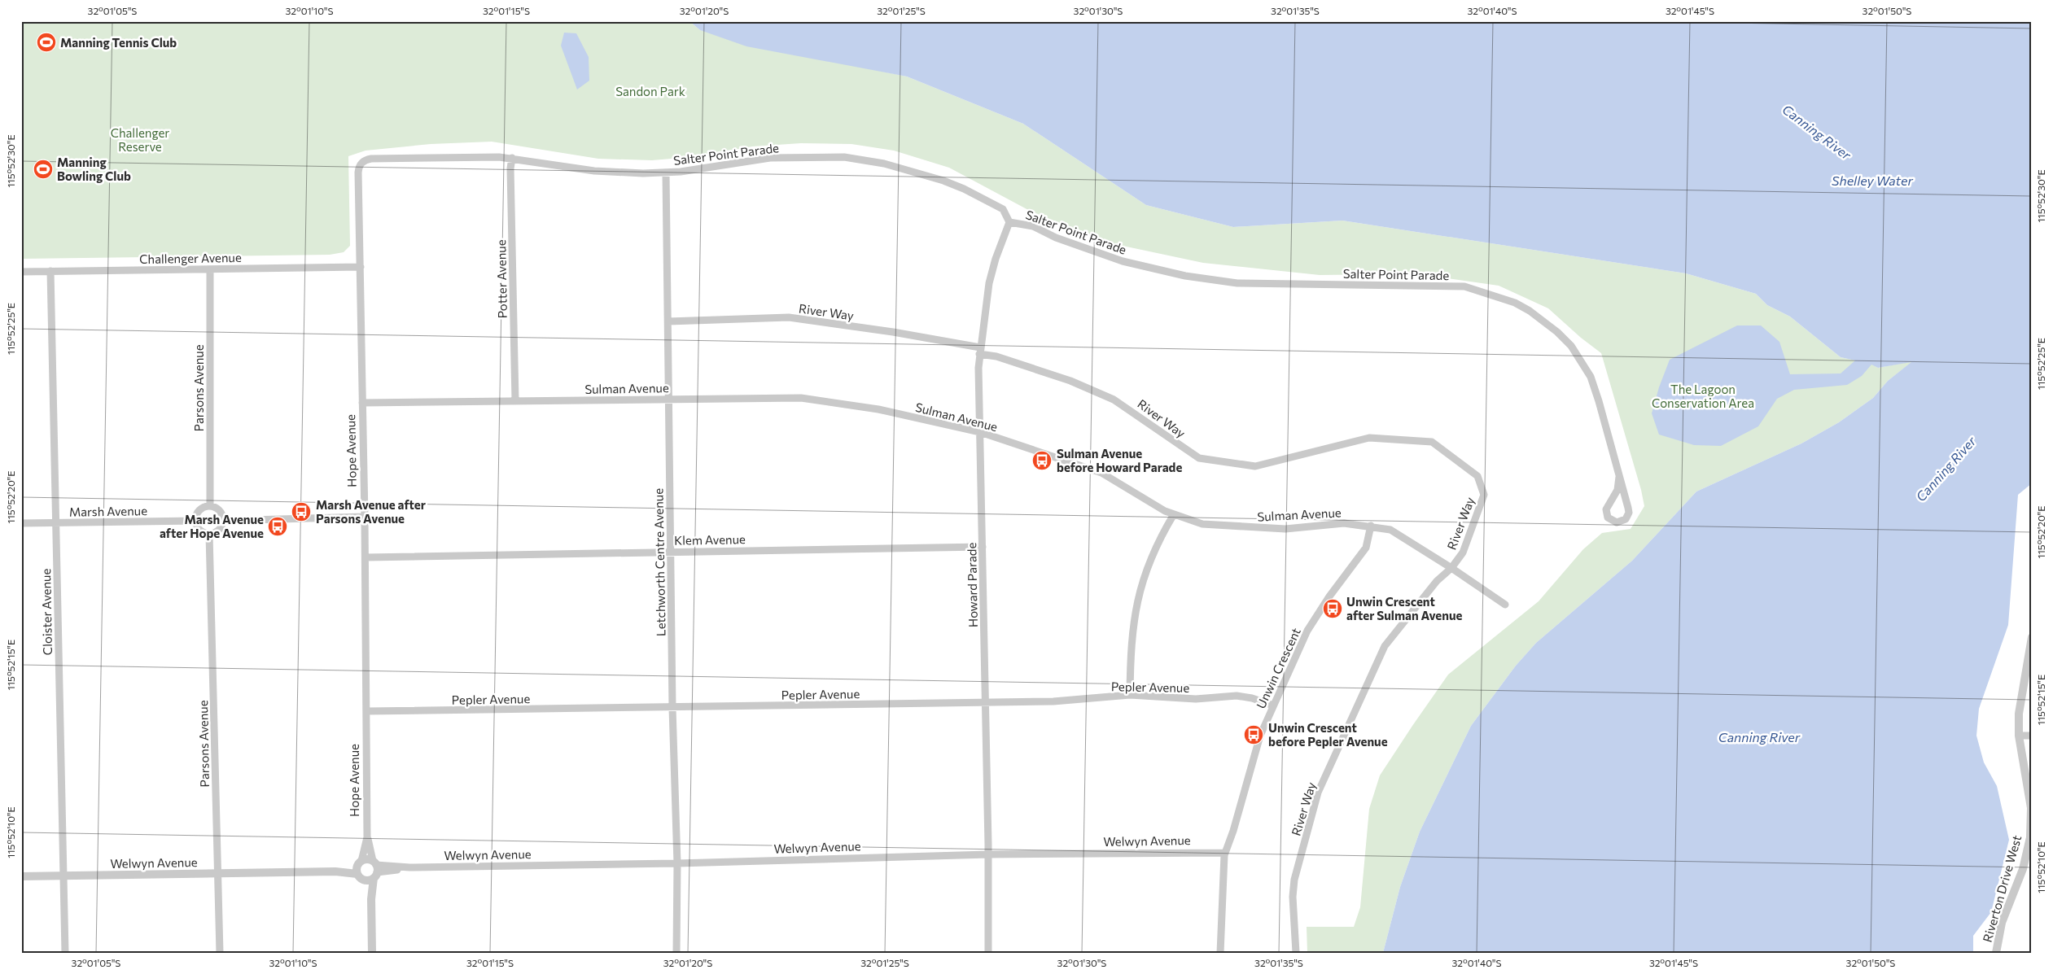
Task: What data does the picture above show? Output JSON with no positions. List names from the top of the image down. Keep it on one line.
{"streets":{"street":["Salter Point Parade","Challenger Avenue","Potter Avenue","River Way","Parsons Avenue","Sulman Avenue","Hope Avenue","Marsh Avenue","Klem Avenue","Letchworth Centre Avenue","Howard Parade","Cloister Avenue","Unwin Crescent","Pepler Avenue","Welwyn Avenue","Riverton Drive West"]},"crossings":[["Salter Point Parade","Potter Avenue"],["Salter Point Parade","Hope Avenue"],["Salter Point Parade","Letchworth Centre Avenue"],["Salter Point Parade","Howard Parade"],["Challenger Avenue","Parsons Avenue"],["Challenger Avenue","Hope Avenue"],["Challenger Avenue","Cloister Avenue"],["Potter Avenue","Sulman Avenue"],["River Way","Sulman Avenue"],["River Way","Letchworth Centre Avenue"],["River Way","Howard Parade"],["Parsons Avenue","Marsh Avenue"],["Parsons Avenue","Welwyn Avenue"],["Sulman Avenue","Hope Avenue"],["Sulman Avenue","Letchworth Centre Avenue"],["Sulman Avenue","Howard Parade"],["Sulman Avenue","Unwin Crescent"],["Hope Avenue","Klem Avenue"],["Hope Avenue","Pepler Avenue"],["Hope Avenue","Welwyn Avenue"],["Marsh Avenue","Cloister Avenue"],["Klem Avenue","Letchworth Centre Avenue"],["Klem Avenue","Howard Parade"],["Letchworth Centre Avenue","Pepler Avenue"],["Letchworth Centre Avenue","Welwyn Avenue"],["Howard Parade","Pepler Avenue"],["Howard Parade","Welwyn Avenue"],["Cloister Avenue","Welwyn Avenue"],["Unwin Crescent","Pepler Avenue"],["Unwin Crescent","Welwyn Avenue"]],"water":["Canning River","Shelley Water"],"parks":["Sandon Park","Challenger Reserve","The Lagoon Conservation Area"],"places":{"sports":["Manning Tennis Club","Manning Bowling Club"],"bus stop":["Sulman Avenue before Howard Parade","Marsh Avenue after Parsons Avenue","Marsh Avenue after Hope Avenue","Unwin Crescent after Sulman Avenue","Unwin Crescent before Pepler Avenue"]},"coordinates":["32°01'05\"S","32°01'10\"S","32°01'15\"S","32°01'20\"S","32°01'25\"S","32°01'30\"S","32°01'35\"S","32°01'40\"S","32°01'45\"S","32°01'50\"S","115°52'30\"E","115°52'25\"E","115°52'20\"E","115°52'15\"E","115°52'10\"E"]}
